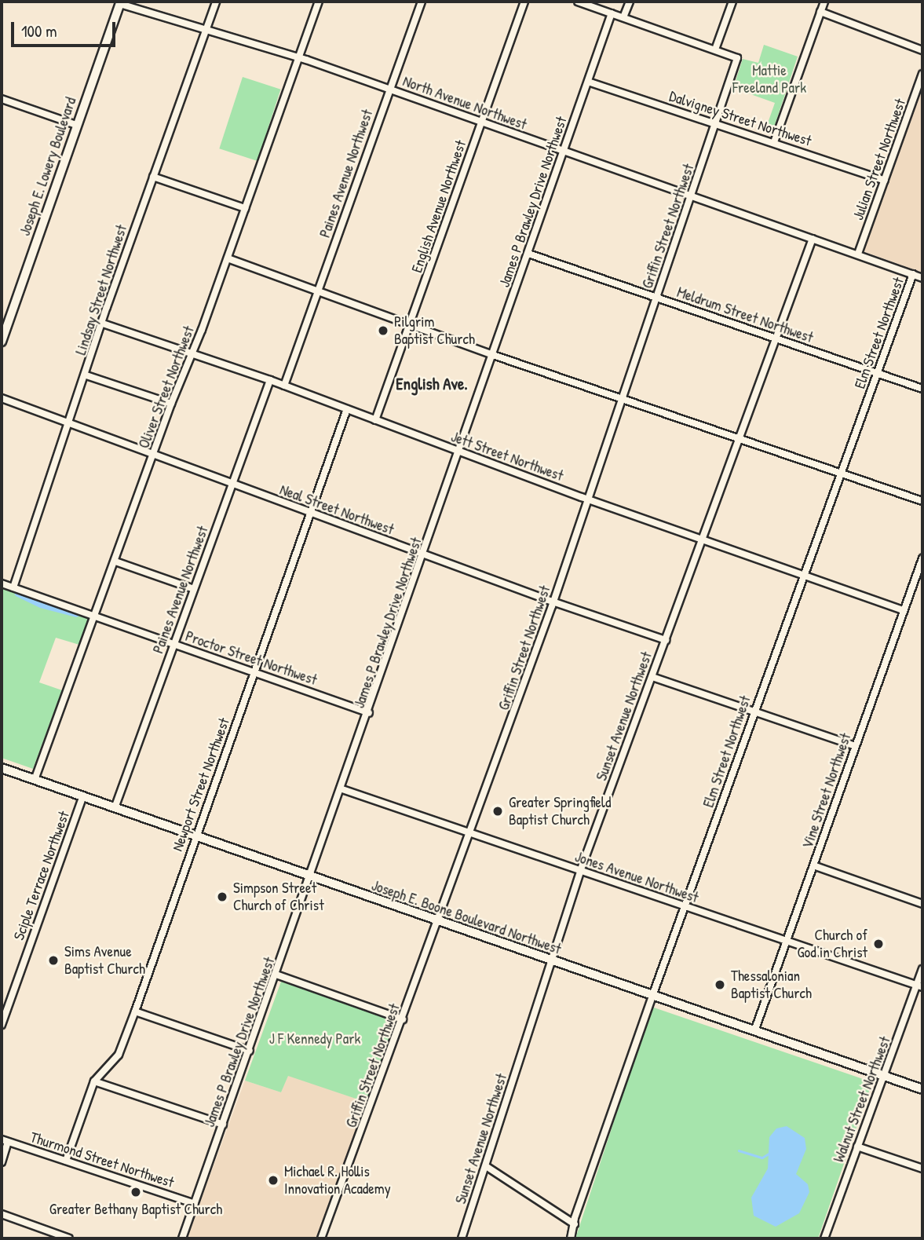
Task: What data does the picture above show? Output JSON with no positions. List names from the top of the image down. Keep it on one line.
{"streets":{"main road":["Joseph E. Lowery Boulevard","Joseph E. Boone Boulevard Northwest"],"street":["North Avenue Northwest","Dalvigney Street Northwest","Julian Street Northwest","Paines Avenue Northwest","James P Brawley Drive Northwest","English Avenue Northwest","Griffin Street Northwest","Lindsay Street Northwest","Meldrum Street Northwest","Elm Street Northwest","Oliver Street Northwest","Jett Street Northwest","Neal Street Northwest","Proctor Street Northwest","Sunset Avenue Northwest","Newport Street Northwest","Vine Street Northwest","Sciple Terrace Northwest","Jones Avenue Northwest","Walnut Street Northwest","Thurmond Street Northwest"]},"crossings":[["North Avenue Northwest","Julian Street Northwest"],["North Avenue Northwest","Joseph E. Lowery Boulevard"],["North Avenue Northwest","Paines Avenue Northwest"],["North Avenue Northwest","James P Brawley Drive Northwest"],["North Avenue Northwest","English Avenue Northwest"],["North Avenue Northwest","Griffin Street Northwest"],["North Avenue Northwest","Lindsay Street Northwest"],["North Avenue Northwest","Elm Street Northwest"],["North Avenue Northwest","Oliver Street Northwest"],["North Avenue Northwest","Sunset Avenue Northwest"],["Dalvigney Street Northwest","Julian Street Northwest"],["Dalvigney Street Northwest","James P Brawley Drive Northwest"],["Dalvigney Street Northwest","Griffin Street Northwest"],["Paines Avenue Northwest","Jett Street Northwest"],["Paines Avenue Northwest","Neal Street Northwest"],["Paines Avenue Northwest","Proctor Street Northwest"],["Paines Avenue Northwest","Joseph E. Boone Boulevard Northwest"],["James P Brawley Drive Northwest","Meldrum Street Northwest"],["James P Brawley Drive Northwest","Jett Street Northwest"],["James P Brawley Drive Northwest","Neal Street Northwest"],["James P Brawley Drive Northwest","Proctor Street Northwest"],["James P Brawley Drive Northwest","Jones Avenue Northwest"],["James P Brawley Drive Northwest","Joseph E. Boone Boulevard Northwest"],["James P Brawley Drive Northwest","Thurmond Street Northwest"],["English Avenue Northwest","Jett Street Northwest"],["Griffin Street Northwest","Meldrum Street Northwest"],["Griffin Street Northwest","Jett Street Northwest"],["Griffin Street Northwest","Neal Street Northwest"],["Griffin Street Northwest","Jones Avenue Northwest"],["Griffin Street Northwest","Joseph E. Boone Boulevard Northwest"],["Lindsay Street Northwest","Jett Street Northwest"],["Lindsay Street Northwest","Neal Street Northwest"],["Lindsay Street Northwest","Proctor Street Northwest"],["Meldrum Street Northwest","Elm Street Northwest"],["Meldrum Street Northwest","Sunset Avenue Northwest"],["Elm Street Northwest","Jett Street Northwest"],["Elm Street Northwest","Jones Avenue Northwest"],["Elm Street Northwest","Joseph E. Boone Boulevard Northwest"],["Oliver Street Northwest","Jett Street Northwest"],["Oliver Street Northwest","Neal Street Northwest"],["Oliver Street Northwest","Proctor Street Northwest"],["Oliver Street Northwest","Joseph E. Boone Boulevard Northwest"],["Jett Street Northwest","Sunset Avenue Northwest"],["Jett Street Northwest","Newport Street Northwest"],["Jett Street Northwest","Vine Street Northwest"],["Neal Street Northwest","Sunset Avenue Northwest"],["Neal Street Northwest","Newport Street Northwest"],["Proctor Street Northwest","Newport Street Northwest"],["Sunset Avenue Northwest","Jones Avenue Northwest"],["Sunset Avenue Northwest","Joseph E. Boone Boulevard Northwest"],["Newport Street Northwest","Joseph E. Boone Boulevard Northwest"],["Newport Street Northwest","Thurmond Street Northwest"],["Vine Street Northwest","Jones Avenue Northwest"],["Vine Street Northwest","Joseph E. Boone Boulevard Northwest"],["Sciple Terrace Northwest","Joseph E. Boone Boulevard Northwest"],["Jones Avenue Northwest","Walnut Street Northwest"],["Joseph E. Boone Boulevard Northwest","Walnut Street Northwest"]],"districts":["English Ave."],"parks":["Mattie Freeland Park","J F Kennedy Park"],"places":["Pilgrim Baptist Church","Greater Springfield Baptist Church","Simpson Street Church of Christ","Church of God in Christ","Sims Avenue Baptist Church","Thessalonian Baptist Church","Michael R. Hollis Innovation Academy","Greater Bethany Baptist Church"],"scale_bar":"100 m"}
